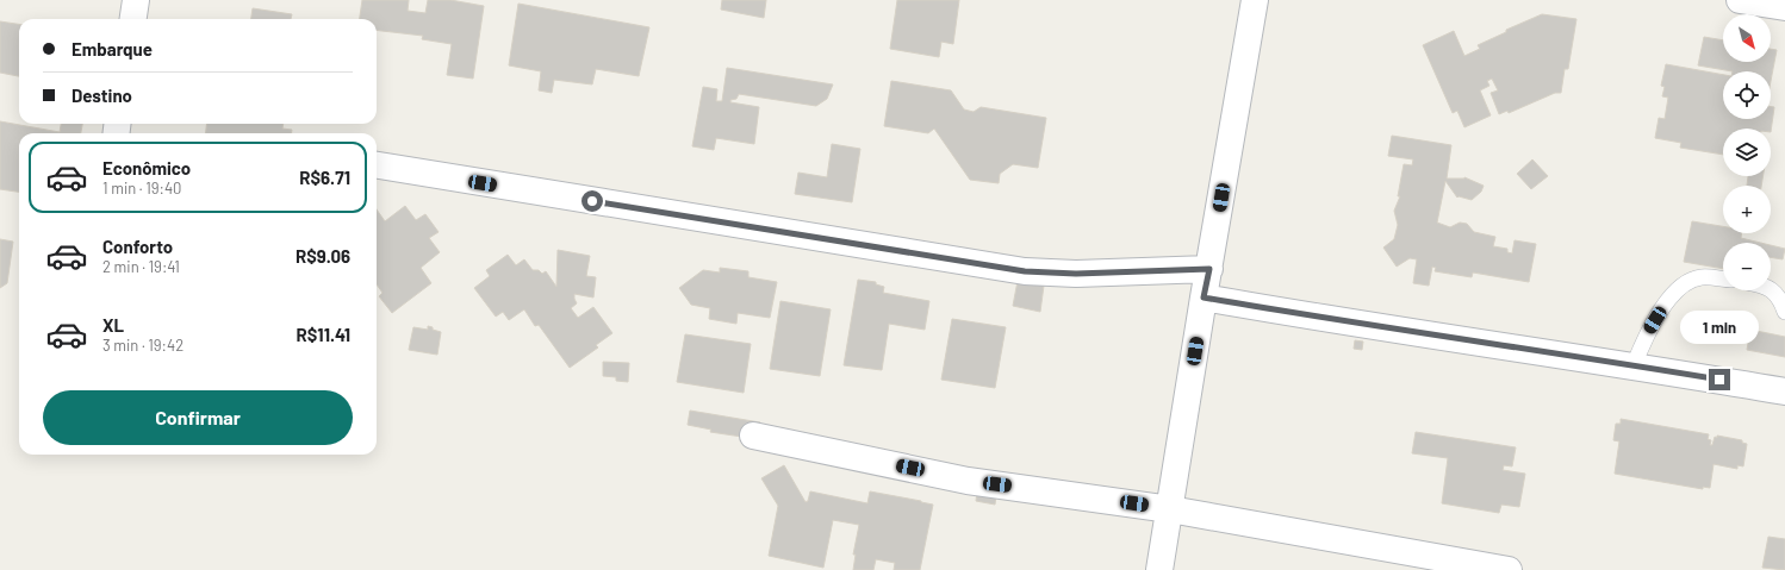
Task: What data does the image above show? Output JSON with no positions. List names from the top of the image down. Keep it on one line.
{"north":"bottom right","page":{"map_buttons":["+","−"],"banner":["Embarque","Destino"],"list":[{"name":"Econômico","note":"1 min · 19:40","value":"R$6.71"},{"name":"Conforto","note":"2 min · 19:41","value":"R$9.06"},{"name":"XL","note":"3 min · 19:42","value":"R$11.41"}],"bubble":"1 min","buttons":"Confirmar"}}
